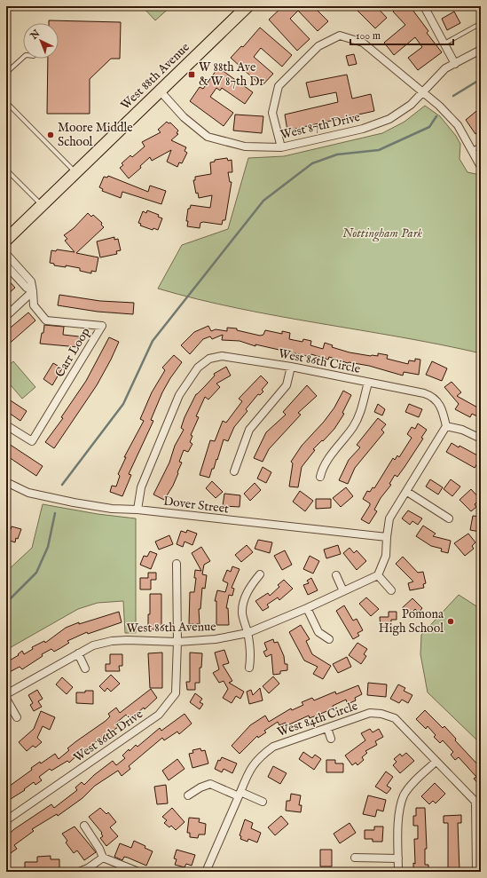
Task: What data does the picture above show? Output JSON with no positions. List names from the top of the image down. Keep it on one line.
{"streets":{"main road":["West 88th Avenue"],"street":["West 87th Drive","Carr Loop","West 86th Circle","Dover Street","West 86th Avenue","West 84th Circle","West 86th Drive"]},"crossings":[["West 88th Avenue","West 87th Drive"],["West 86th Circle","Dover Street"],["West 86th Avenue","West 86th Drive"]],"parks":["Nottingham Park"],"places":{"transit":["W 88th Ave & W 87th Dr"],"other":["Moore Middle School","Pomona High School"]},"scale_bar":"100 m","north":"top left"}
